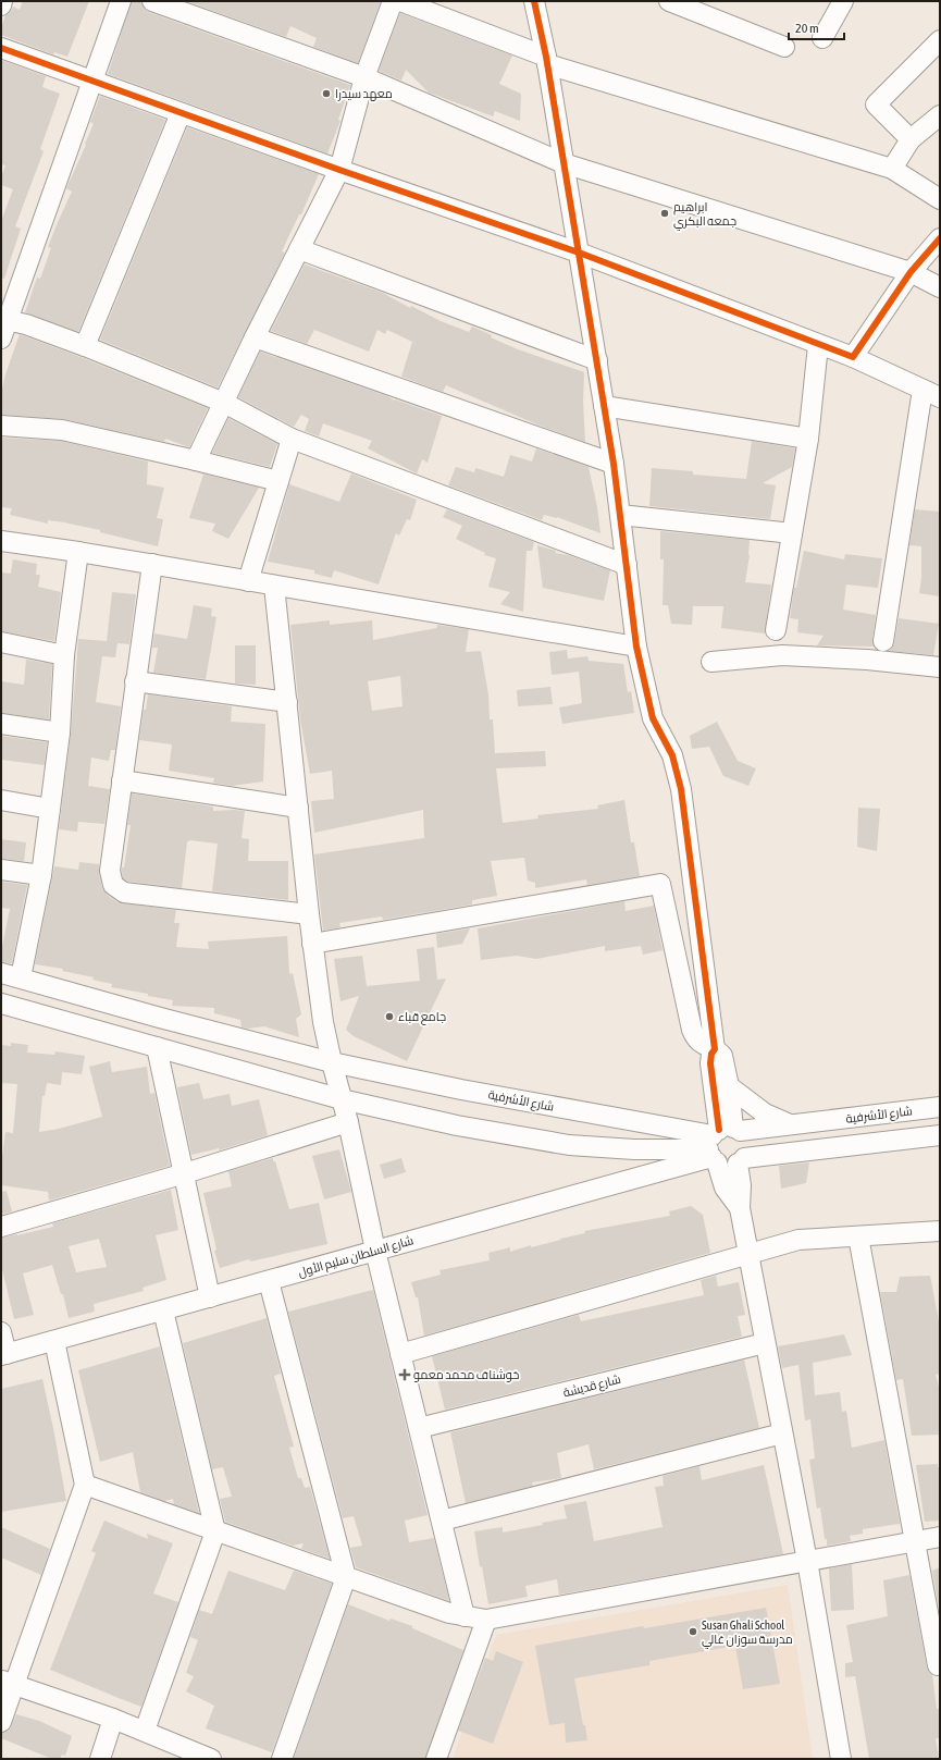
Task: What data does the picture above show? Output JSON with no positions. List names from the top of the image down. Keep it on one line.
{"streets":{"street":["شارع الأشرفية","شارع السلطان سليم الأول","شارع قديشة"]},"crossings":[["شارع الأشرفية","شارع السلطان سليم الأول"]],"places":{"other":["معهد سيدرا","ابراهيم جمعه البكري","جامع قباء","Susan Ghali School مدرسة سوزان غالي"],"health":["خوشناف محمد معمو"]},"scale_bar":"20 m"}
